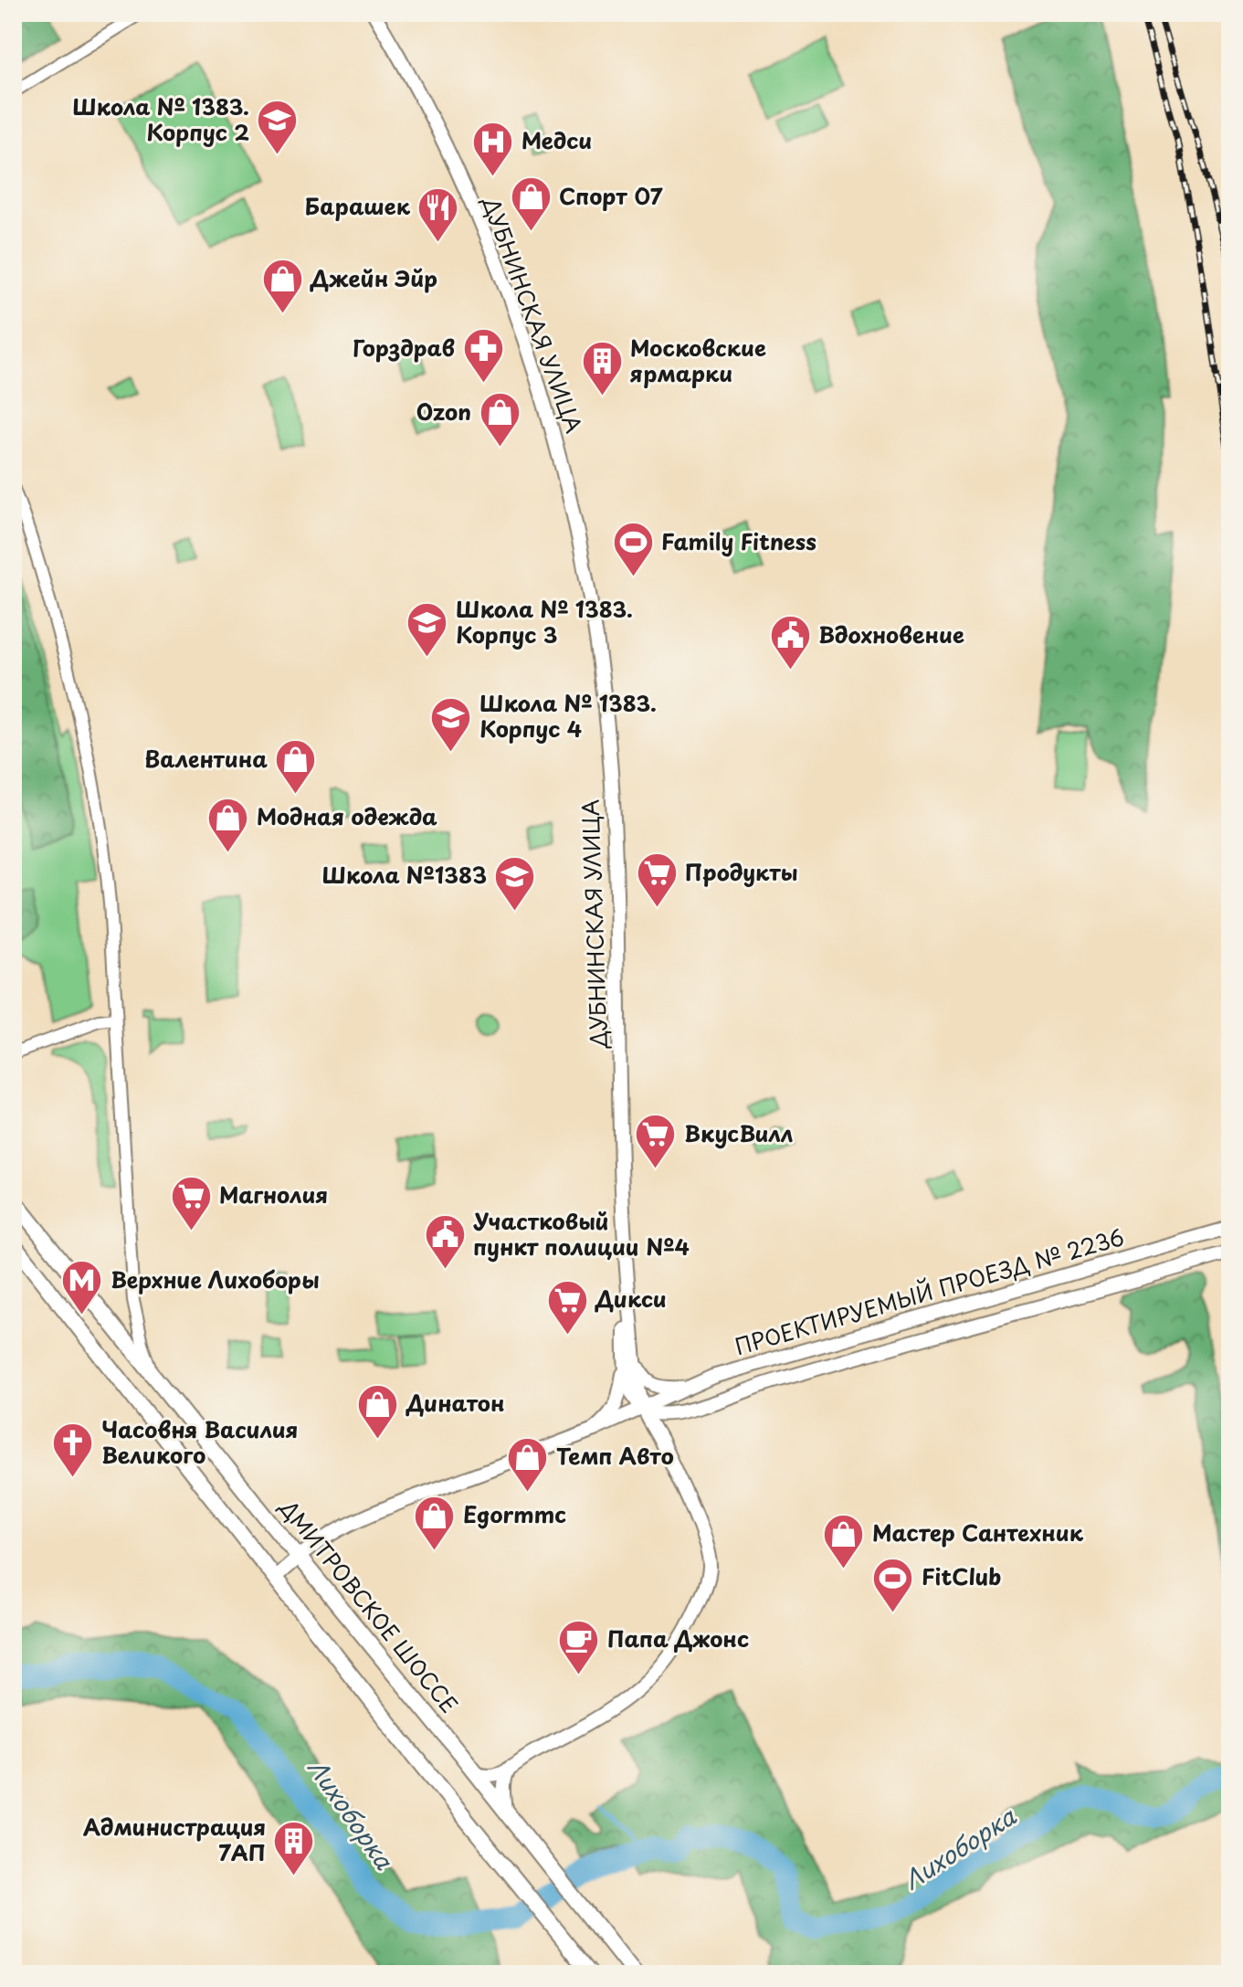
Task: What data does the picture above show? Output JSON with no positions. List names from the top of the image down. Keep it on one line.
{"streets":{"main road":["ДУБНИНСКАЯ УЛИЦА","ПРОЕКТИРУЕМЫЙ ПРОЕЗД № 2236","ДМИТРОВСКОЕ ШОССЕ"]},"crossings":[["ПРОЕКТИРУЕМЫЙ ПРОЕЗД № 2236","ДМИТРОВСКОЕ ШОССЕ"]],"water":["Лихоборка"],"places":{"school or university":["Школа № 1383. Корпус 2","Школа № 1383. Корпус 3","Школа № 1383. Корпус 4","Школа №1383"],"hospital":["Медси"],"shop":["Спорт 07","Джейн Эйр","Ozon","Валентина","Модная одежда","Динатон","Темп Авто","Egormmc","Мастер Сантехник"],"restaurant":["Барашек"],"pharmacy":["Горздрав"],"building":["Московские ярмарки","Администрация 7АП"],"sports":["Family Fitness","FitClub"],"public building":["Вдохновение","Участковый пункт полиции №4"],"supermarket":["Продукты","ВкусВилл","Магнолия","Дикси"],"metro station":["Верхние Лихоборы"],"church":["Часовня Василия Великого"],"cafe":["Папа Джонс"]}}
